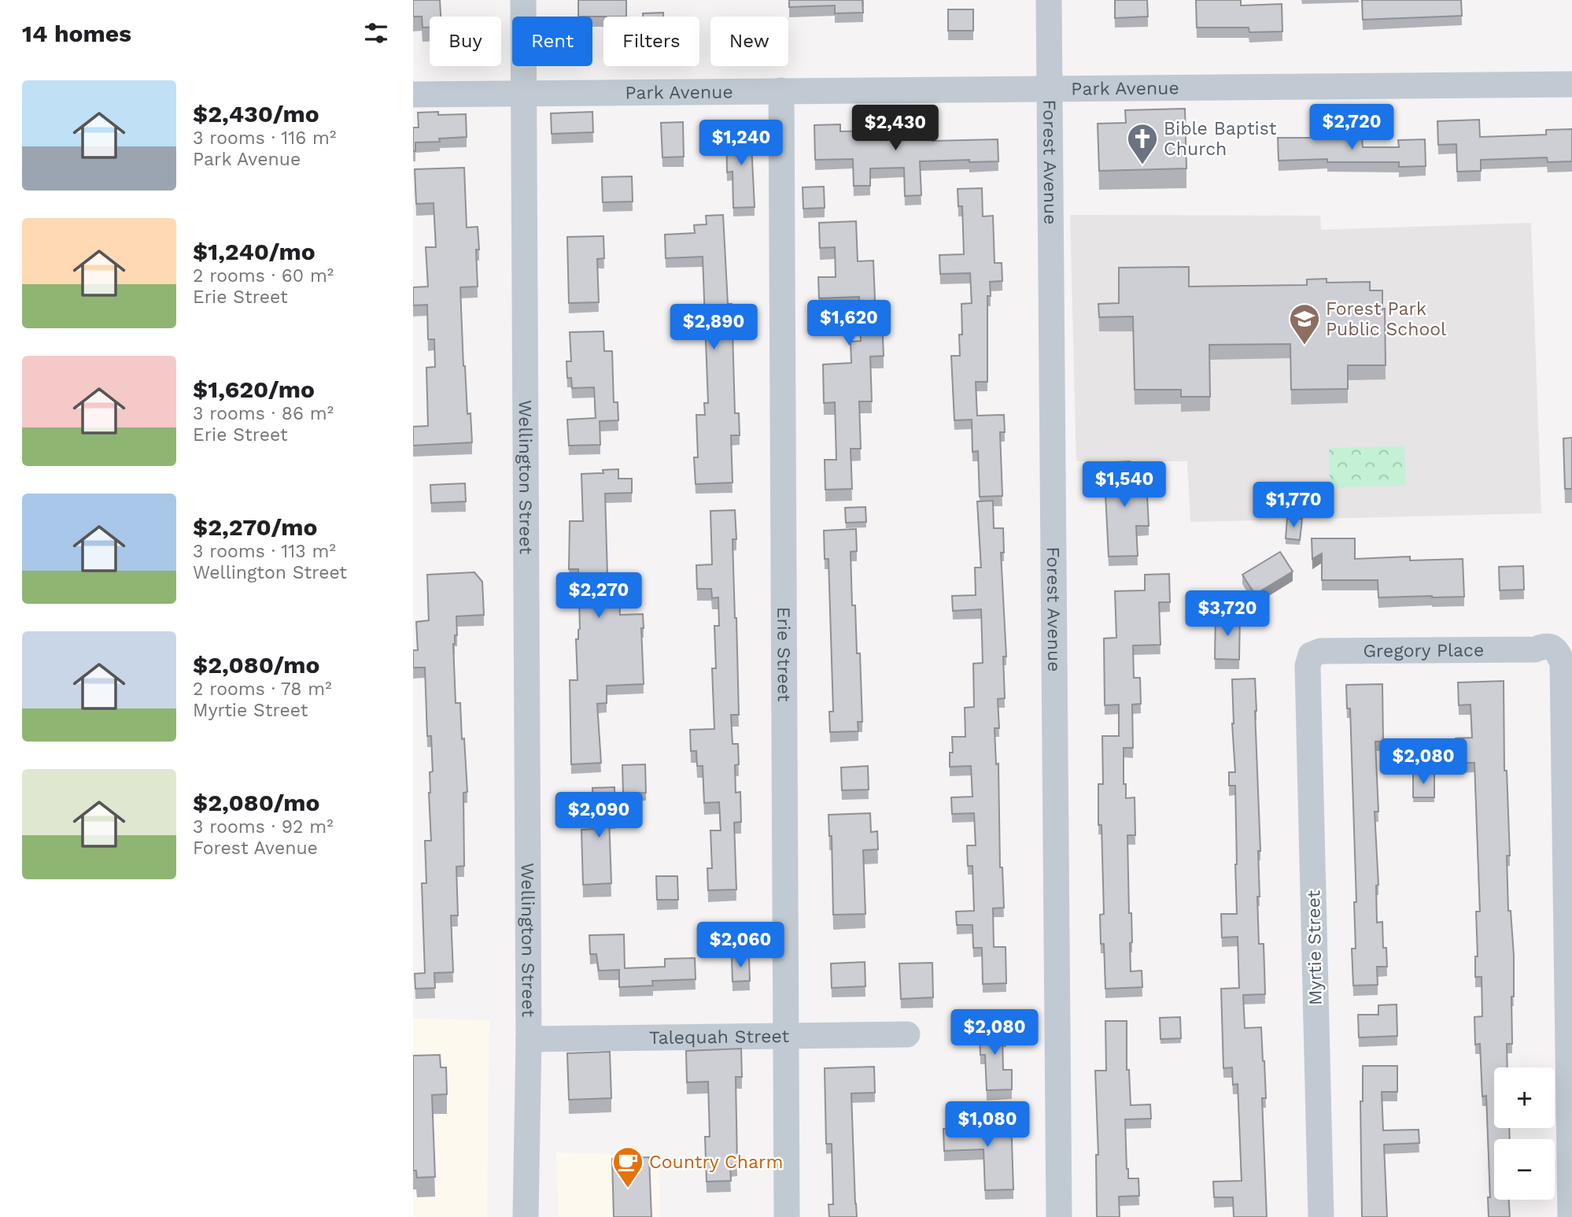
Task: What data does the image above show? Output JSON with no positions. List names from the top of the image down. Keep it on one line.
{"streets":{"street":["Park Avenue","Forest Avenue","Wellington Street","Gregory Place","Erie Street","Myrtie Street","Talequah Street"]},"crossings":[["Park Avenue","Forest Avenue"],["Park Avenue","Wellington Street"],["Park Avenue","Erie Street"],["Wellington Street","Talequah Street"],["Gregory Place","Myrtie Street"],["Erie Street","Talequah Street"]],"places":{"church":["Bible Baptist Church"],"school or university":["Forest Park Public School"],"cafe":["Country Charm"]},"page":{"heading":"14 homes","chip":["Buy","Rent","Filters","New"],"list":[{"name":"$2,430/mo","note":"3 rooms · 116 m² · Park Avenue"},{"name":"$1,240/mo","note":"2 rooms · 60 m² · Erie Street"},{"name":"$1,620/mo","note":"3 rooms · 86 m² · Erie Street"},{"name":"$2,270/mo","note":"3 rooms · 113 m² · Wellington Street"},{"name":"$2,080/mo","note":"2 rooms · 78 m² · Myrtie Street"},{"name":"$2,080/mo","note":"3 rooms · 92 m² · Forest Avenue"}],"price":["$2,720","$2,430","$1,240","$1,620","$2,890","$1,540","$1,770","$2,270","$3,720","$2,080","$2,090","$2,060","$2,080","$1,080"],"map_buttons":["+","−"]}}
